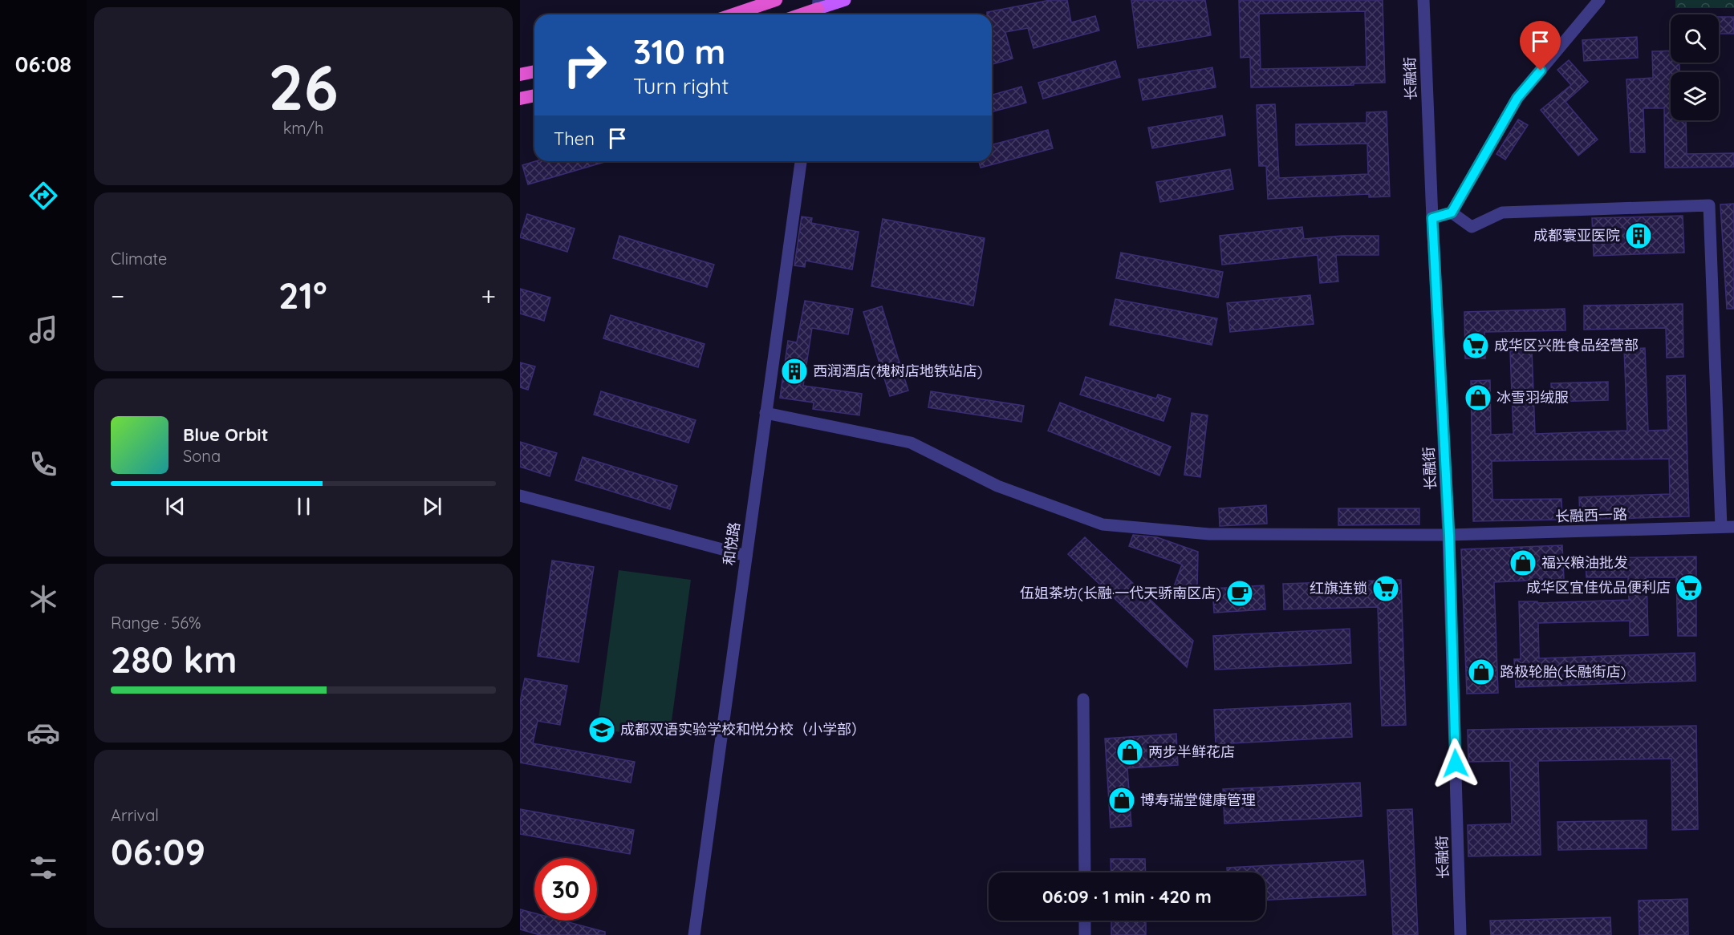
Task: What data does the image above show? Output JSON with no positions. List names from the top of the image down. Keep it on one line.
{"streets":{"street":["长融街","长融西一路","和悦路"]},"crossings":[["长融街","长融西一路"],["长融西一路","和悦路"]],"places":{"building":["成都寰亚医院","西润酒店(槐树店地铁站店)"],"supermarket":["成华区兴胜食品经营部","成华区宜佳优品便利店","红旗连锁"],"shop":["冰雪羽绒服","福兴粮油批发","路极轮胎(长融街店)","两步半鲜花店","博寿瑞堂健康管理"],"cafe":["伍姐茶坊(长融·一代天骄南区店)"],"school or university":["成都双语实验学校和悦分校（小学部）"]},"page":{"tabs":"06:08","tile":[["26","km/h"],"Climate",["Range · 56%","280 km"],["Arrival","06:09"]],"turn":["310 m","Turn right"],"then":"Then","heat":["−","21°","+"],"song":["Blue Orbit","Sona"],"limit":"30","trip":"06:09 · 1 min · 420 m"}}
